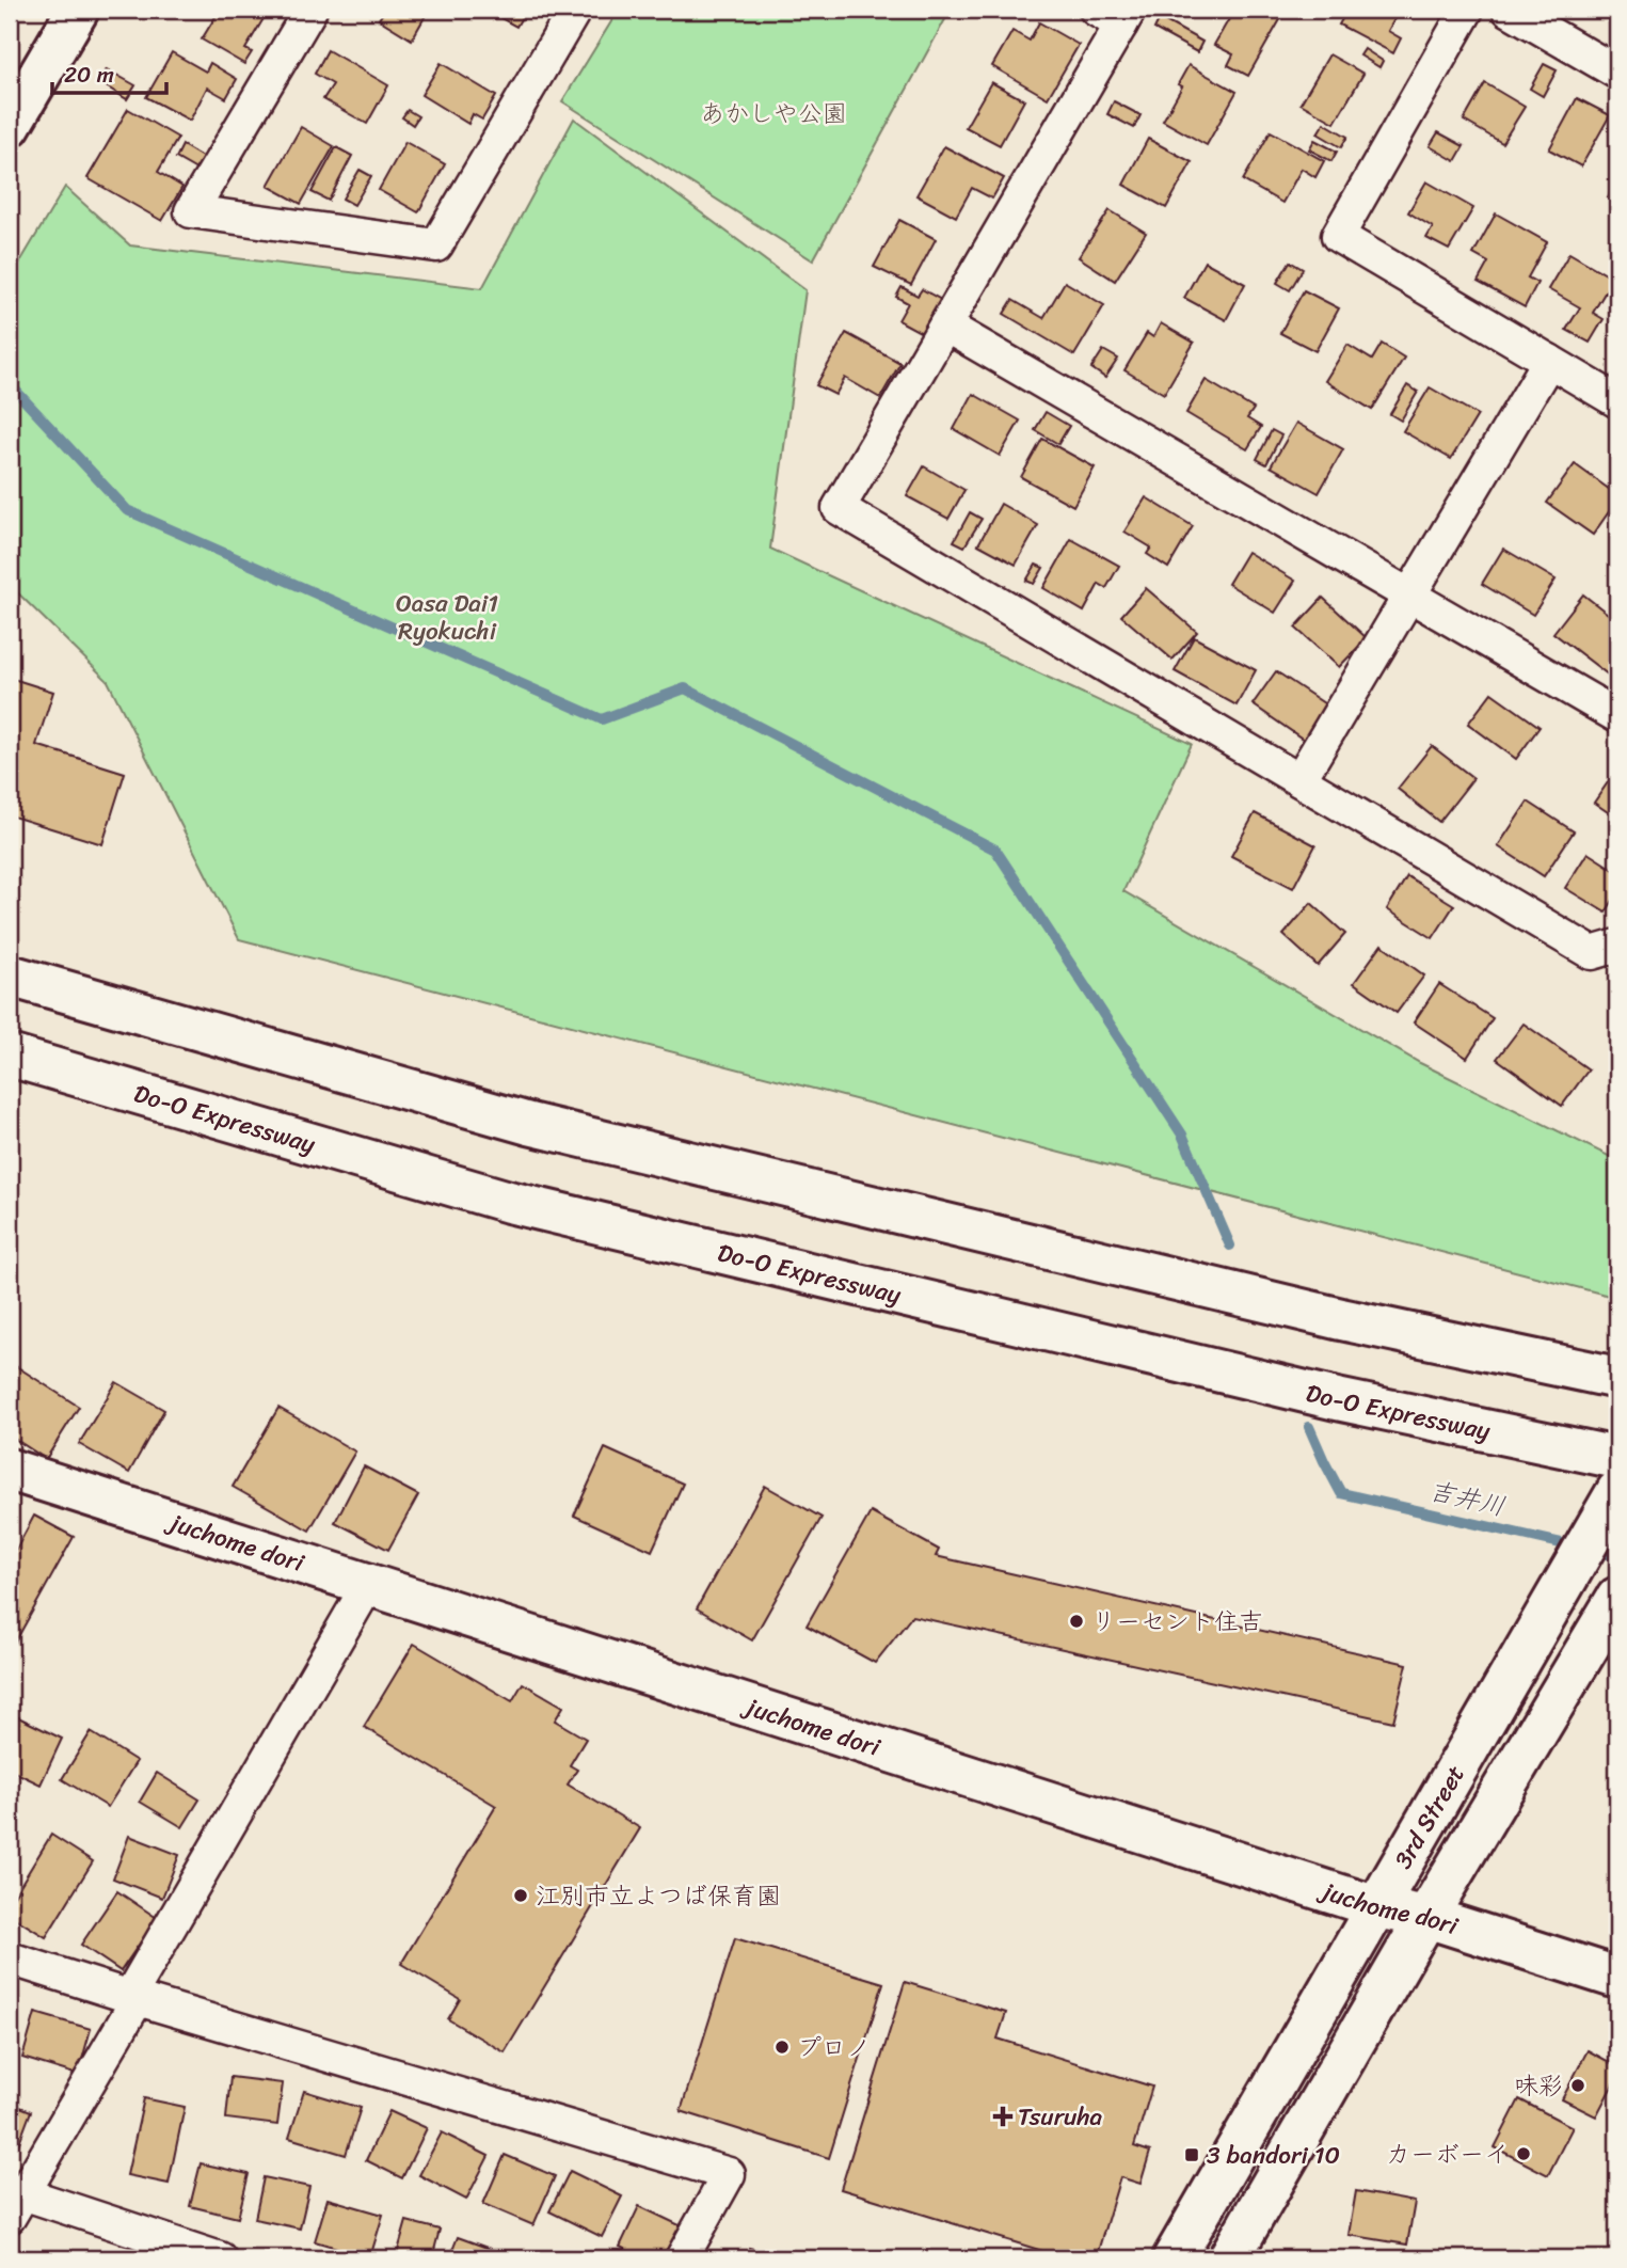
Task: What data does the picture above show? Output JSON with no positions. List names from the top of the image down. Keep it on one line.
{"streets":{"main road":["Do-O Expressway","juchome dori","3rd Street"]},"crossings":[["juchome dori","3rd Street"]],"water":["吉井川"],"parks":["あかしや公園","Oasa Dai1 Ryokuchi"],"places":{"other":["リーセント住吉","江別市立よつば保育園","プロノ","味彩","カーボーイ"],"health":["Tsuruha"],"transit":["3 bandori 10"]},"scale_bar":"20 m"}
